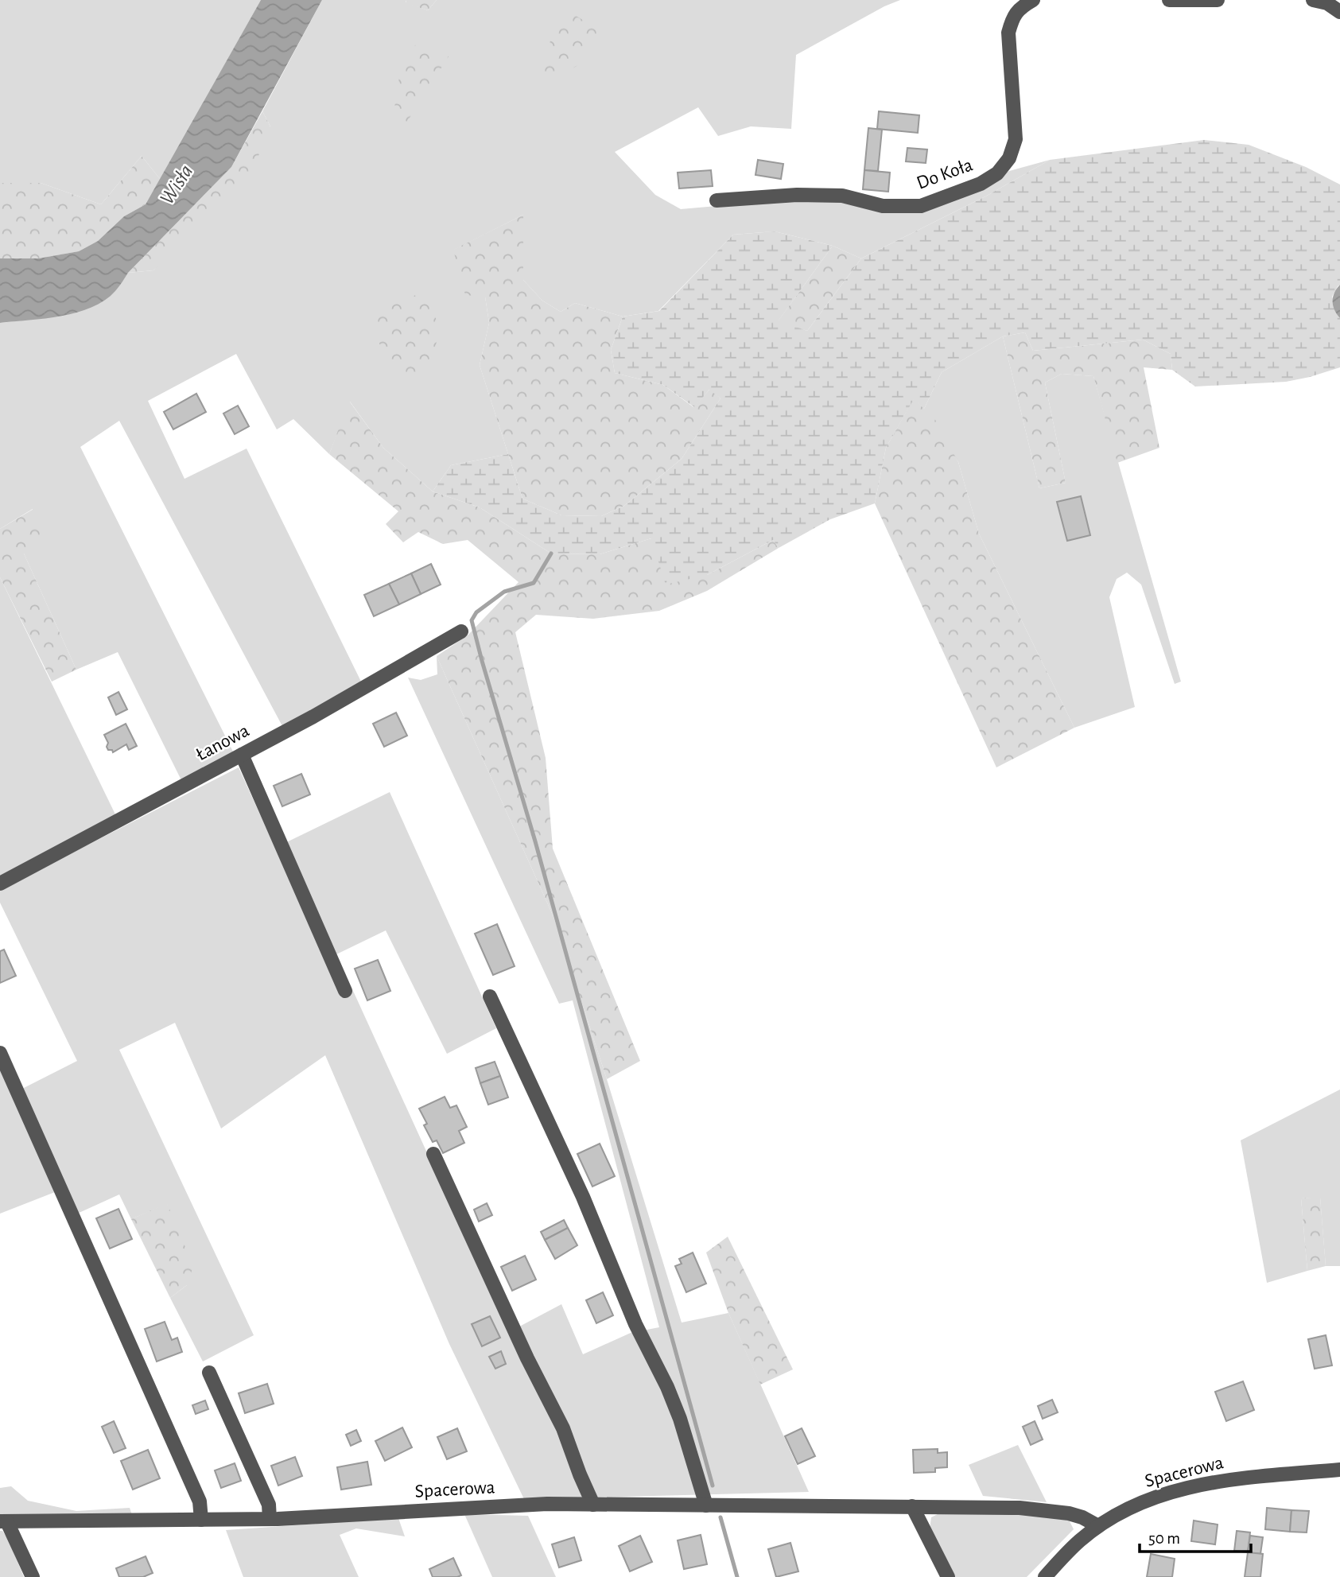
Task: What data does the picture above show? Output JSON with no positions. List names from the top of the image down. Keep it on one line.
{"streets":{"street":["Do Koła","Łanowa","Spacerowa"]},"water":["Wisła"],"scale_bar":"50 m"}
